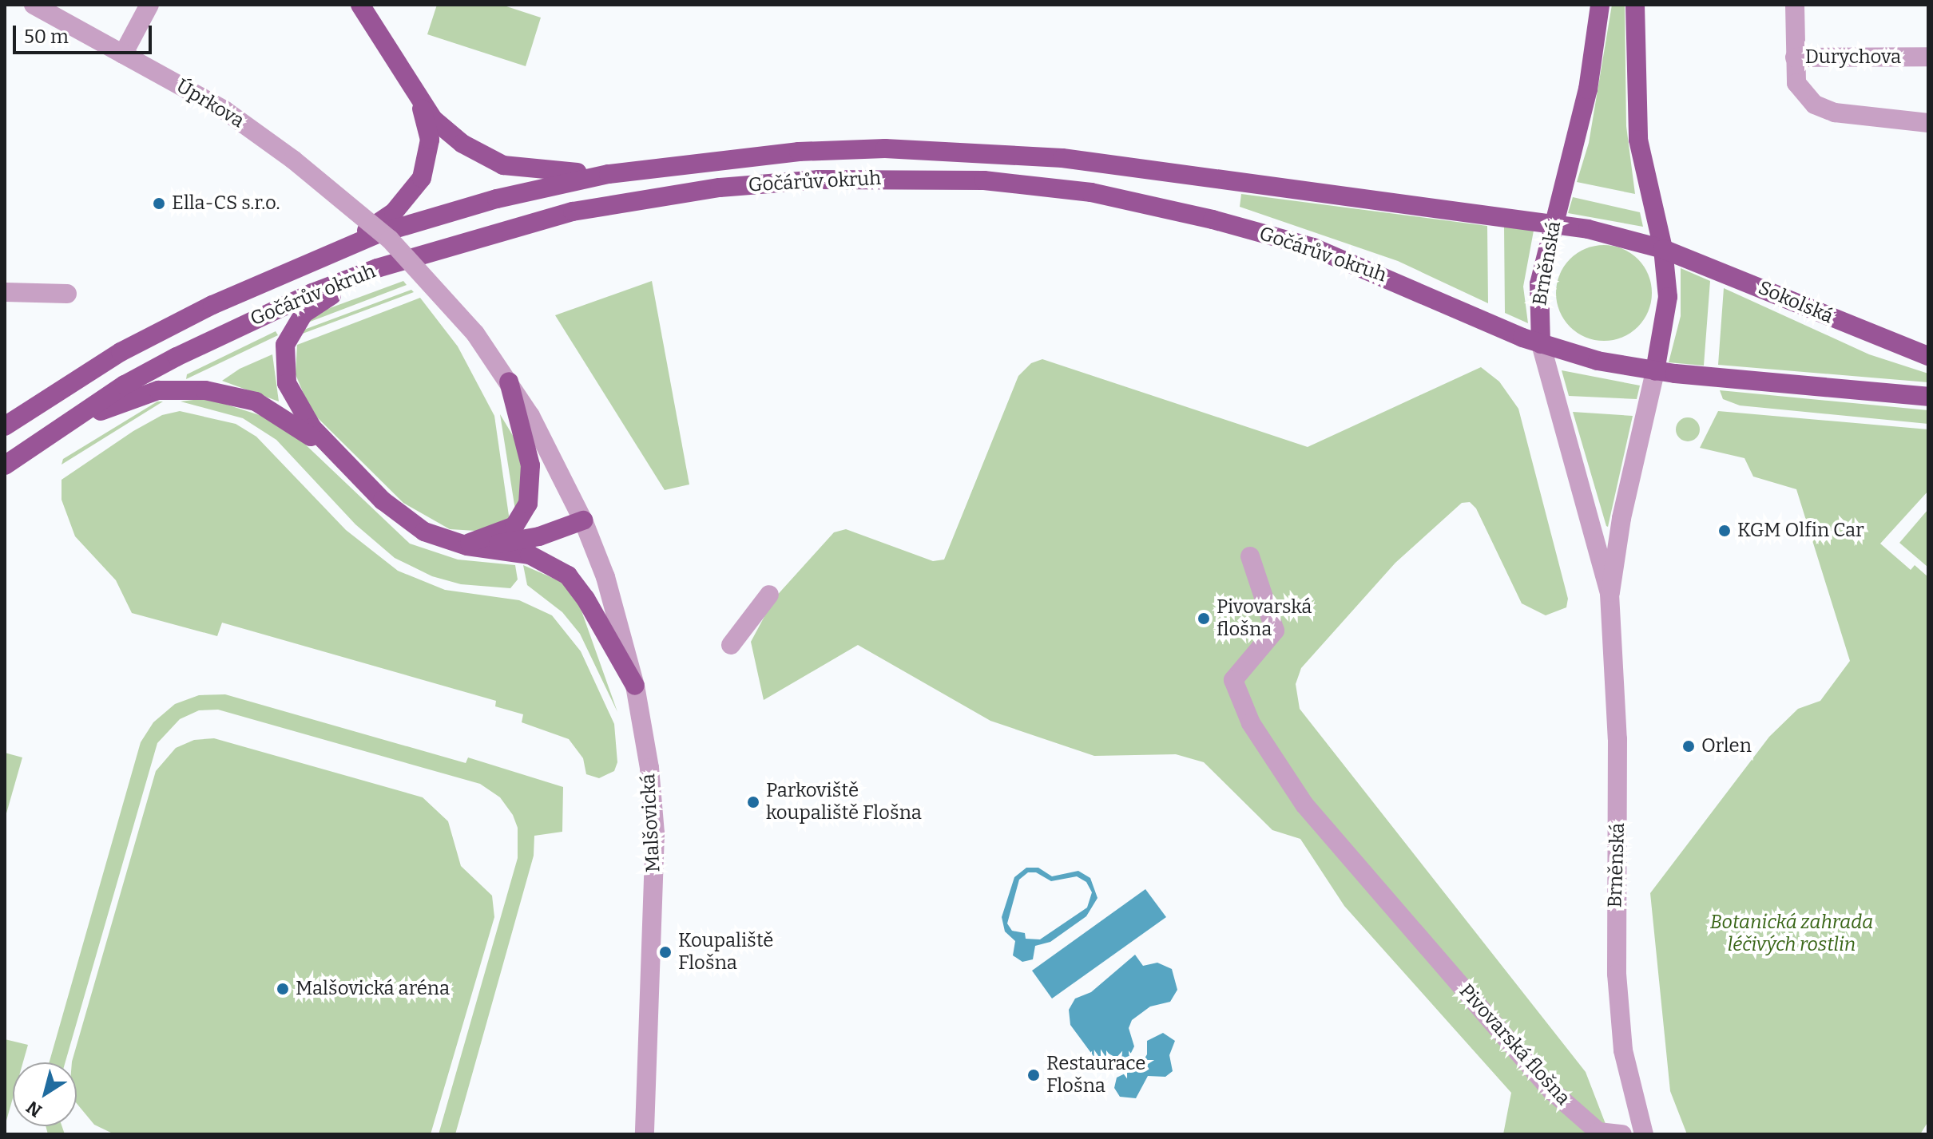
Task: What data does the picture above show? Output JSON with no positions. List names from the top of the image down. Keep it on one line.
{"streets":{"main road":["Gočárův okruh","Brněnská","Sokolská"],"street":["Durychova","Úprkova","Malšovická","Pivovarská flošna"]},"crossings":[["Úprkova","Malšovická"],["Gočárův okruh","Brněnská"],["Gočárův okruh","Sokolská"],["Brněnská","Sokolská"]],"parks":["Botanická zahrada léčivých rostlin"],"places":["Ella-CS s.r.o.","KGM Olfin Car","Pivovarská flošna","Orlen","Parkoviště koupaliště Flošna","Koupaliště Flošna","Malšovická aréna","Restaurace Flošna"],"scale_bar":"50 m","north":"bottom left"}
